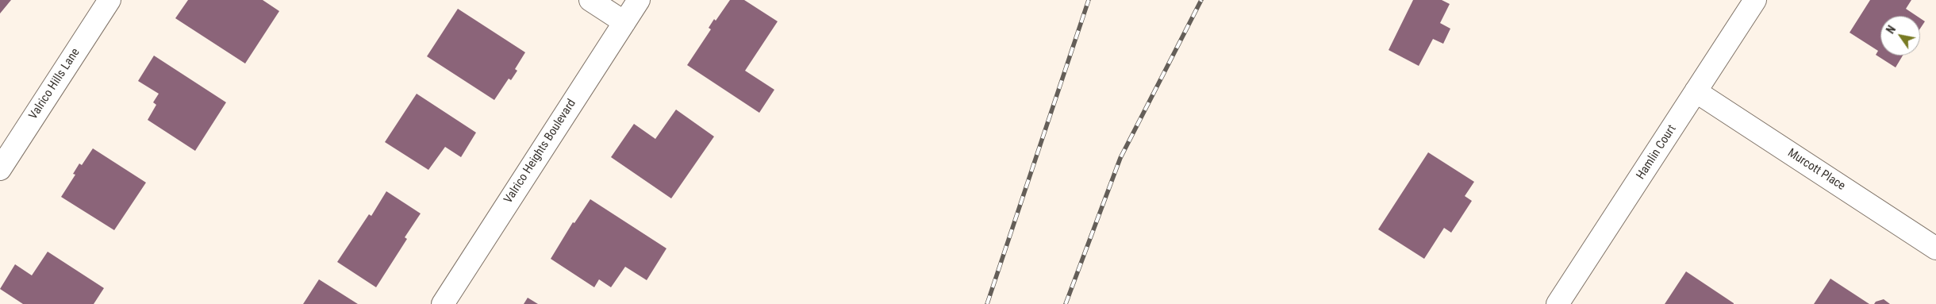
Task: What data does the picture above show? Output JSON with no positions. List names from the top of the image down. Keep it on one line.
{"streets":{"street":["Valrico Hills Lane","Valrico Heights Boulevard","Hamlin Court","Murcott Place"]},"crossings":[["Hamlin Court","Murcott Place"]],"north":"top left"}
